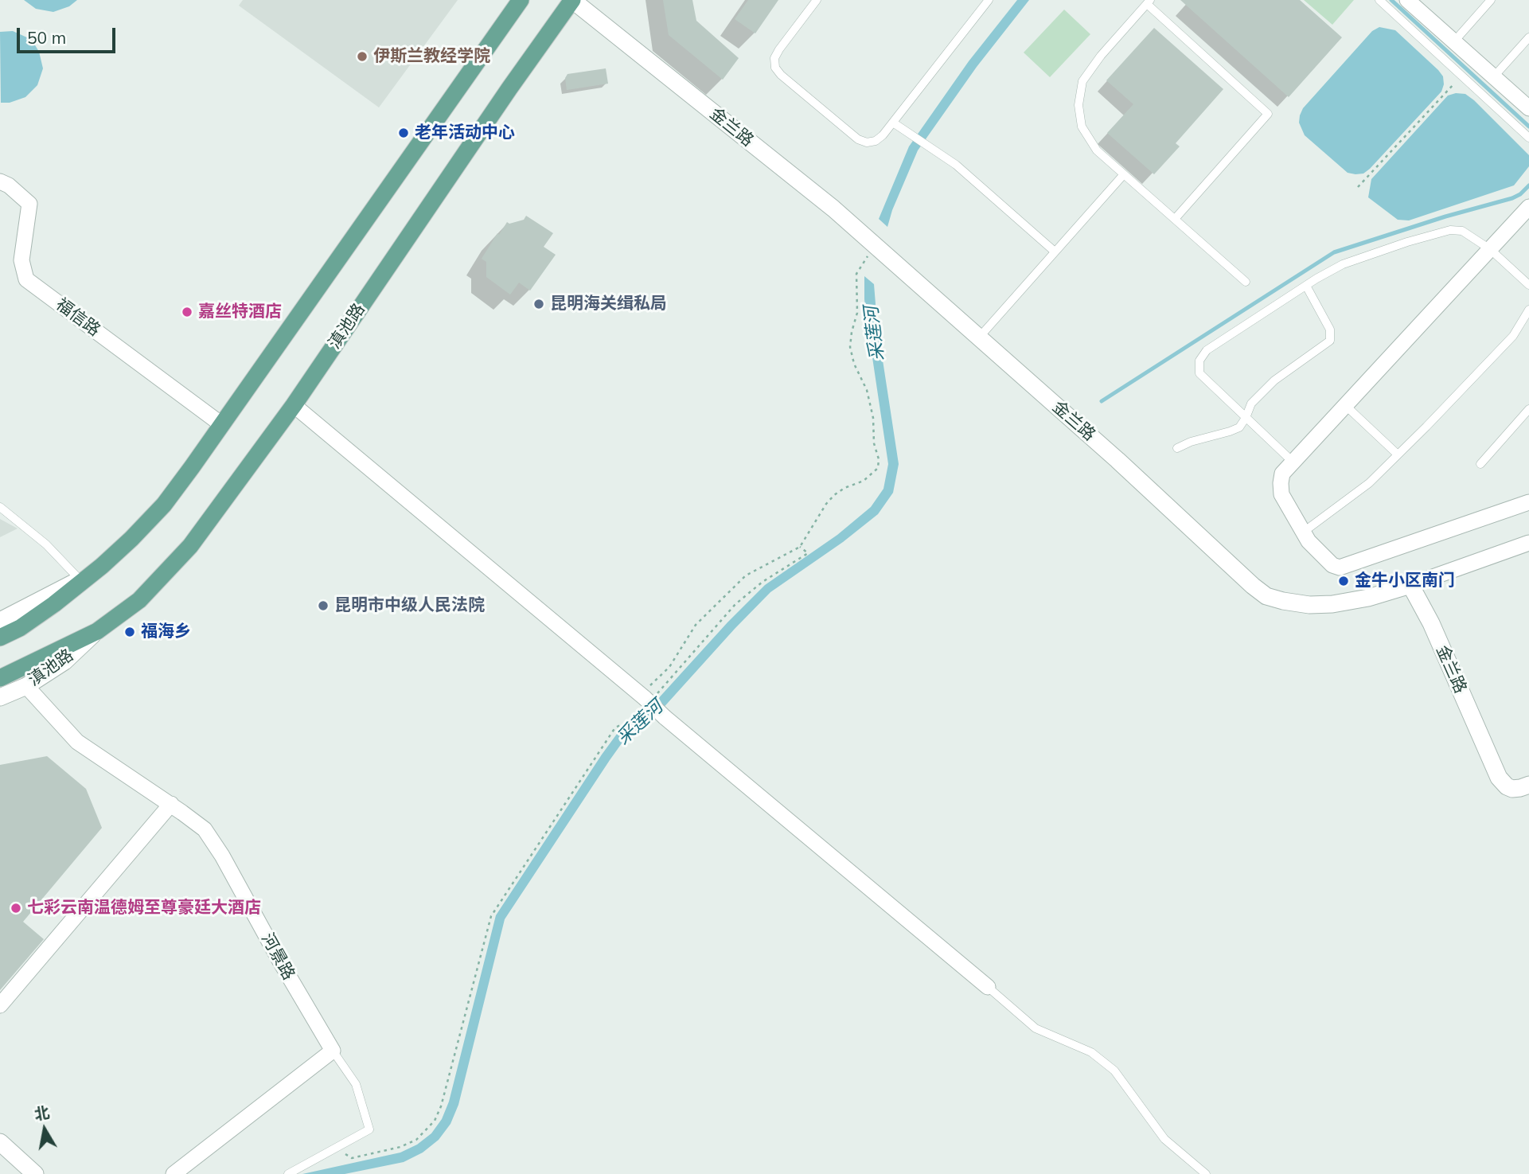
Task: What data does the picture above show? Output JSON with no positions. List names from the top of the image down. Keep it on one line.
{"streets":{"main road":["滇池路"],"street":["金兰路","福信路","河景路"]},"crossings":[["金兰路","滇池路"],["滇池路","河景路"]],"water":["采莲河"],"places":["伊斯兰教经学院","老年活动中心","昆明海关缉私局","嘉丝特酒店","金牛小区南门","昆明市中级人民法院","福海乡","七彩云南温德姆至尊豪廷大酒店"],"scale_bar":"50 m","north":"top"}
